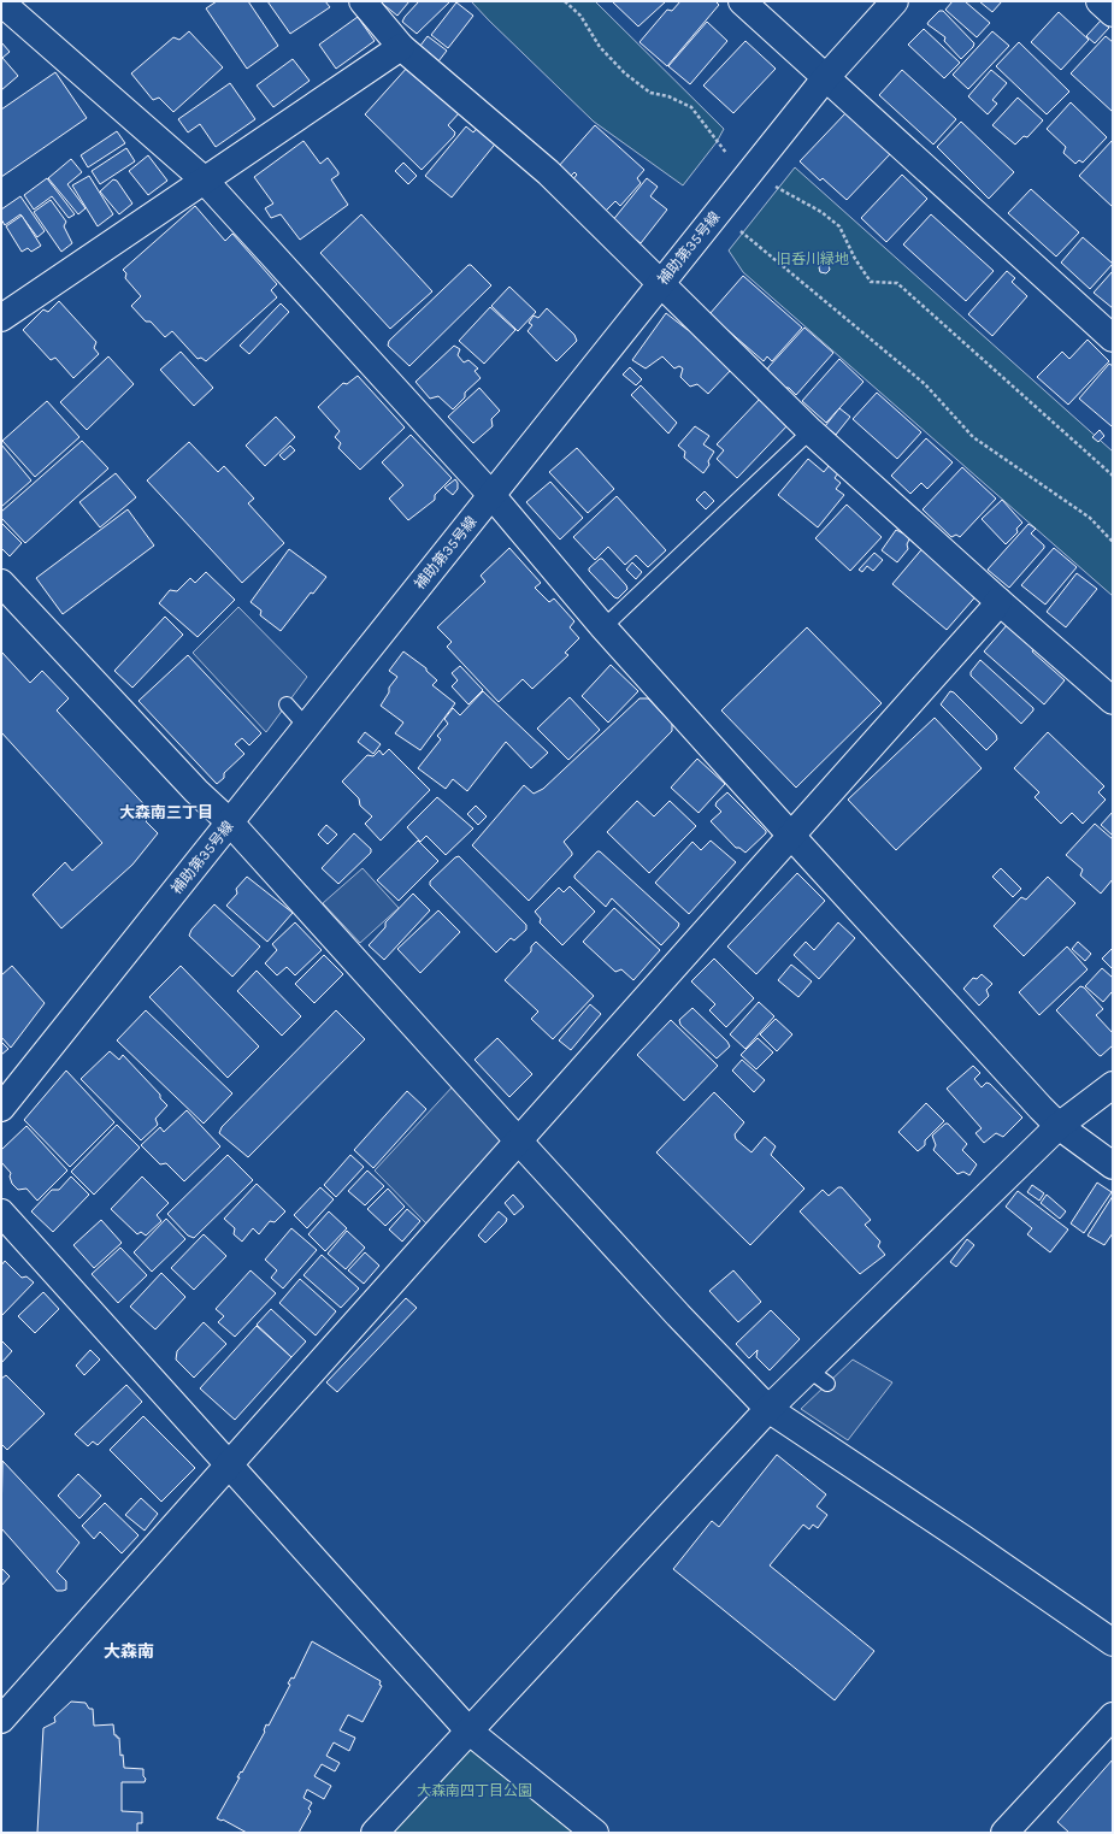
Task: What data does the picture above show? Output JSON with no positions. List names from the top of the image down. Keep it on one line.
{"streets":{"street":["補助第35号線"]},"districts":["大森南三丁目","大森南"],"parks":["旧呑川緑地","大森南四丁目公園"]}
